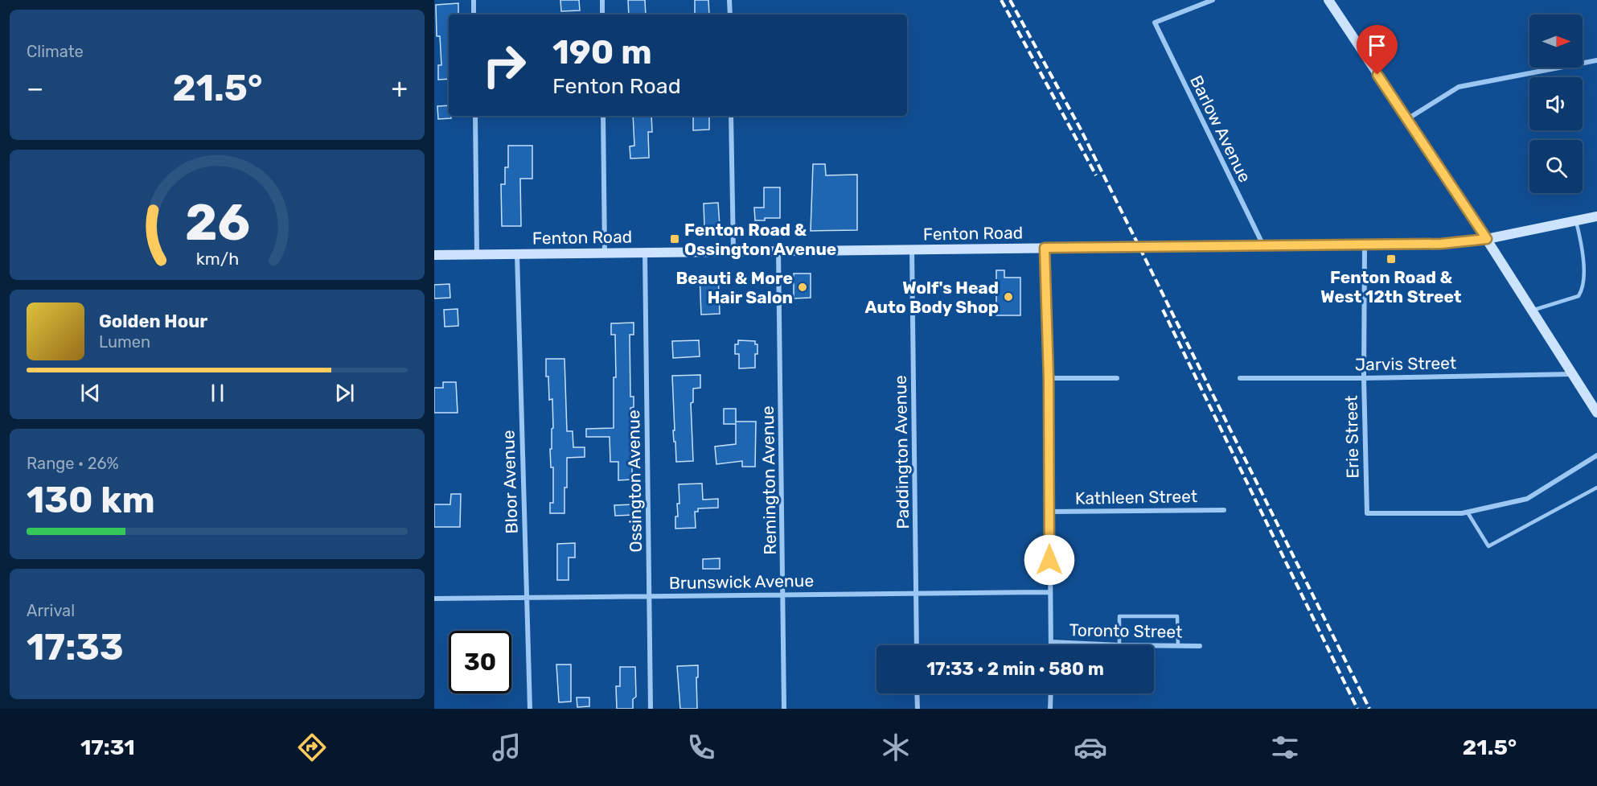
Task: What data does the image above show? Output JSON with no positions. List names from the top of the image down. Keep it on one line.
{"streets":{"street":["Barlow Avenue","Fenton Road","Jarvis Street","Erie Street","Paddington Avenue","Remington Avenue","Ossington Avenue","Bloor Avenue","Kathleen Street","Brunswick Avenue","Toronto Street"]},"crossings":[["Barlow Avenue","Fenton Road"],["Fenton Road","Erie Street"],["Fenton Road","Paddington Avenue"],["Fenton Road","Remington Avenue"],["Fenton Road","Ossington Avenue"],["Fenton Road","Bloor Avenue"],["Jarvis Street","Erie Street"],["Paddington Avenue","Brunswick Avenue"],["Remington Avenue","Brunswick Avenue"],["Ossington Avenue","Brunswick Avenue"],["Bloor Avenue","Brunswick Avenue"]],"places":{"transit":["Fenton Road & Ossington Avenue","Fenton Road & West 12th Street"],"other":["Beauti & More Hair Salon","Wolf's Head Auto Body Shop"]},"north":"right","page":{"tile":["Climate",["Range · 26%","130 km"],["Arrival","17:33"]],"turn":["190 m","Fenton Road"],"heat":["−","21.5°","+"],"song":["Golden Hour","Lumen"],"limit":"30","trip":"17:33 · 2 min · 580 m","tabs":["17:31","21.5°"],"gauge":["26","km/h"]}}
